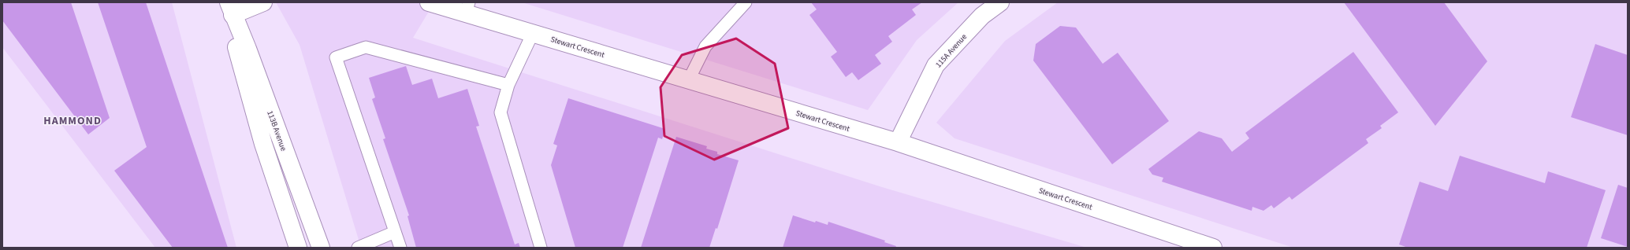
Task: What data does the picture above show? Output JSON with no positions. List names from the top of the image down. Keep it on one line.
{"streets":{"street":["Stewart Crescent","115A Avenue","113B Avenue"]},"crossings":[["Stewart Crescent","115A Avenue"]],"districts":["HAMMOND"]}
